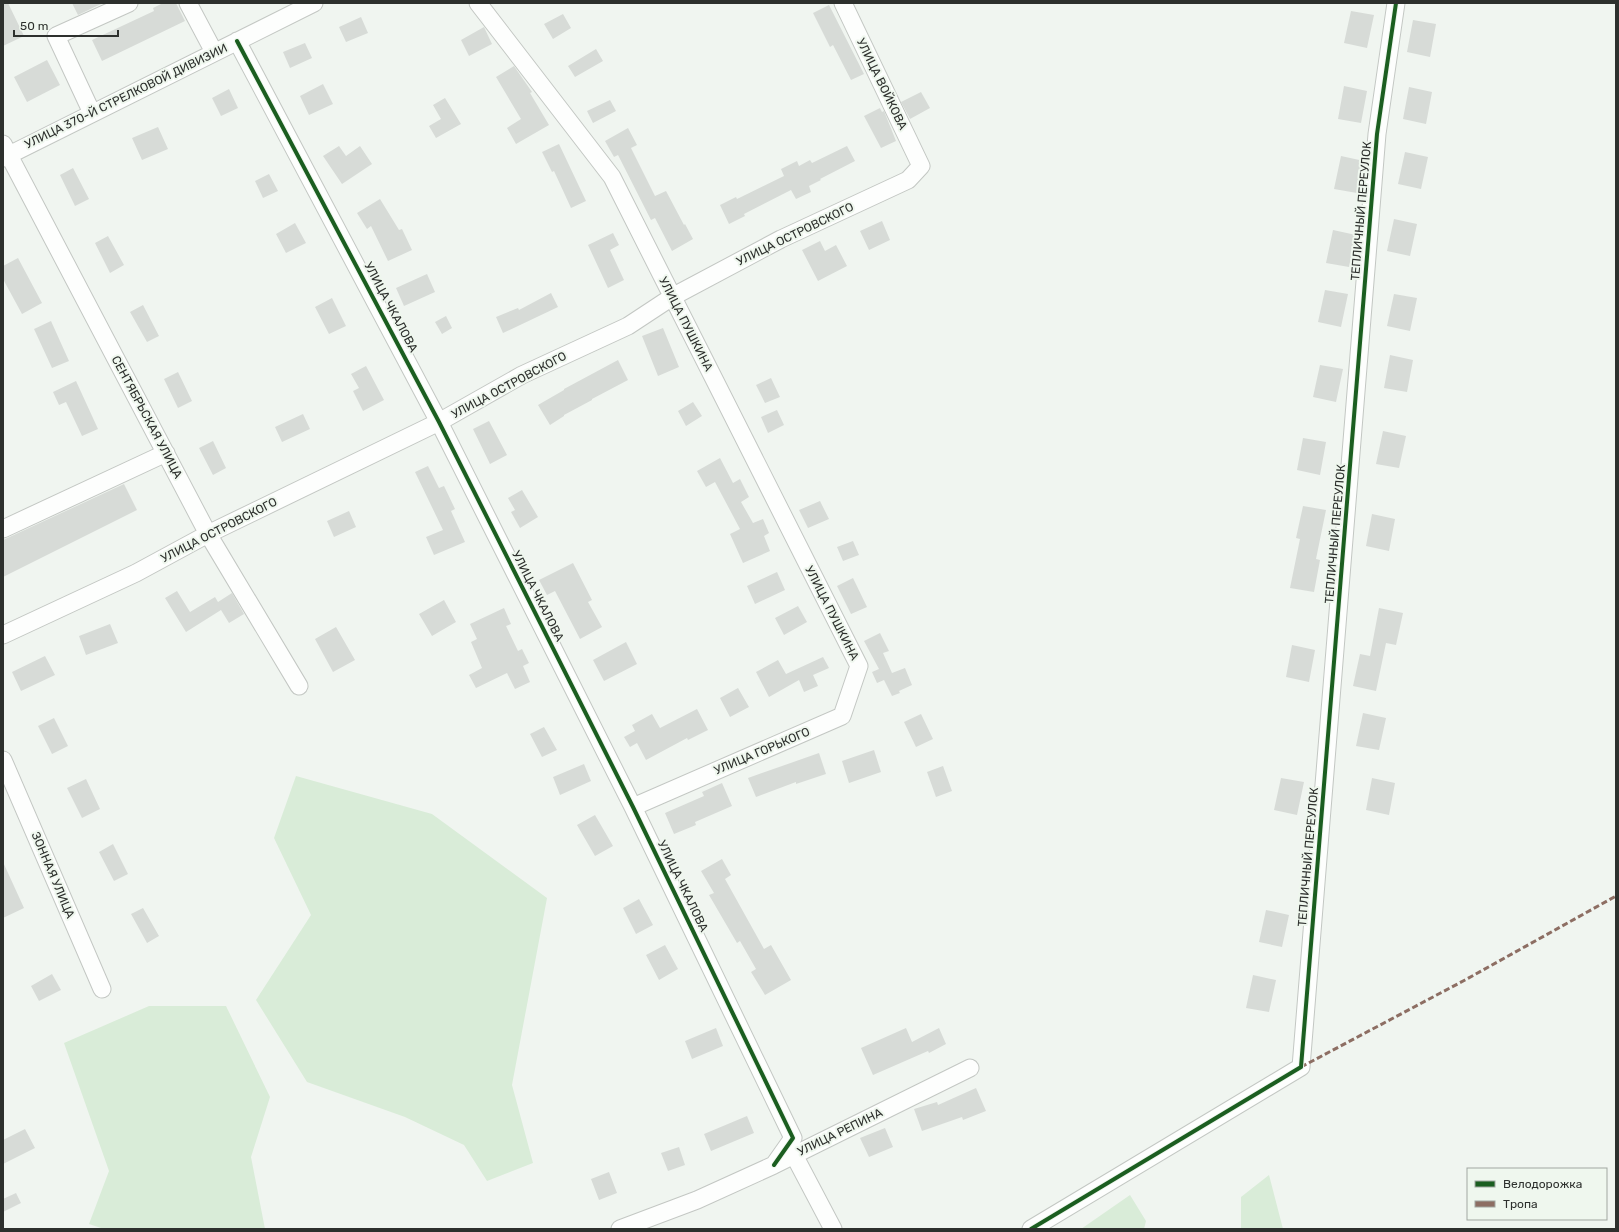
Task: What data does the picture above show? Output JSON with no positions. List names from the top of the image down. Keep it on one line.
{"streets":{"street":["УЛИЦА ВОЙКОВА","УЛИЦА 370-Й СТРЕЛКОВОЙ ДИВИЗИИ","ТЕПЛИЧНЫЙ ПЕРЕУЛОК","УЛИЦА ОСТРОВСКОГО","УЛИЦА ЧКАЛОВА","УЛИЦА ПУШКИНА","СЕНТЯБРЬСКАЯ УЛИЦА","УЛИЦА ГОРЬКОГО","ЗОННАЯ УЛИЦА","УЛИЦА РЕПИНА"]},"crossings":[["УЛИЦА ВОЙКОВА","УЛИЦА ОСТРОВСКОГО"],["УЛИЦА 370-Й СТРЕЛКОВОЙ ДИВИЗИИ","УЛИЦА ЧКАЛОВА"],["УЛИЦА 370-Й СТРЕЛКОВОЙ ДИВИЗИИ","СЕНТЯБРЬСКАЯ УЛИЦА"],["УЛИЦА ОСТРОВСКОГО","УЛИЦА ЧКАЛОВА"],["УЛИЦА ОСТРОВСКОГО","УЛИЦА ПУШКИНА"],["УЛИЦА ОСТРОВСКОГО","СЕНТЯБРЬСКАЯ УЛИЦА"],["УЛИЦА ЧКАЛОВА","УЛИЦА ГОРЬКОГО"],["УЛИЦА ЧКАЛОВА","УЛИЦА РЕПИНА"],["УЛИЦА ПУШКИНА","УЛИЦА ГОРЬКОГО"]],"legend":["Велодорожка","Тропа"],"scale_bar":"50 m"}
